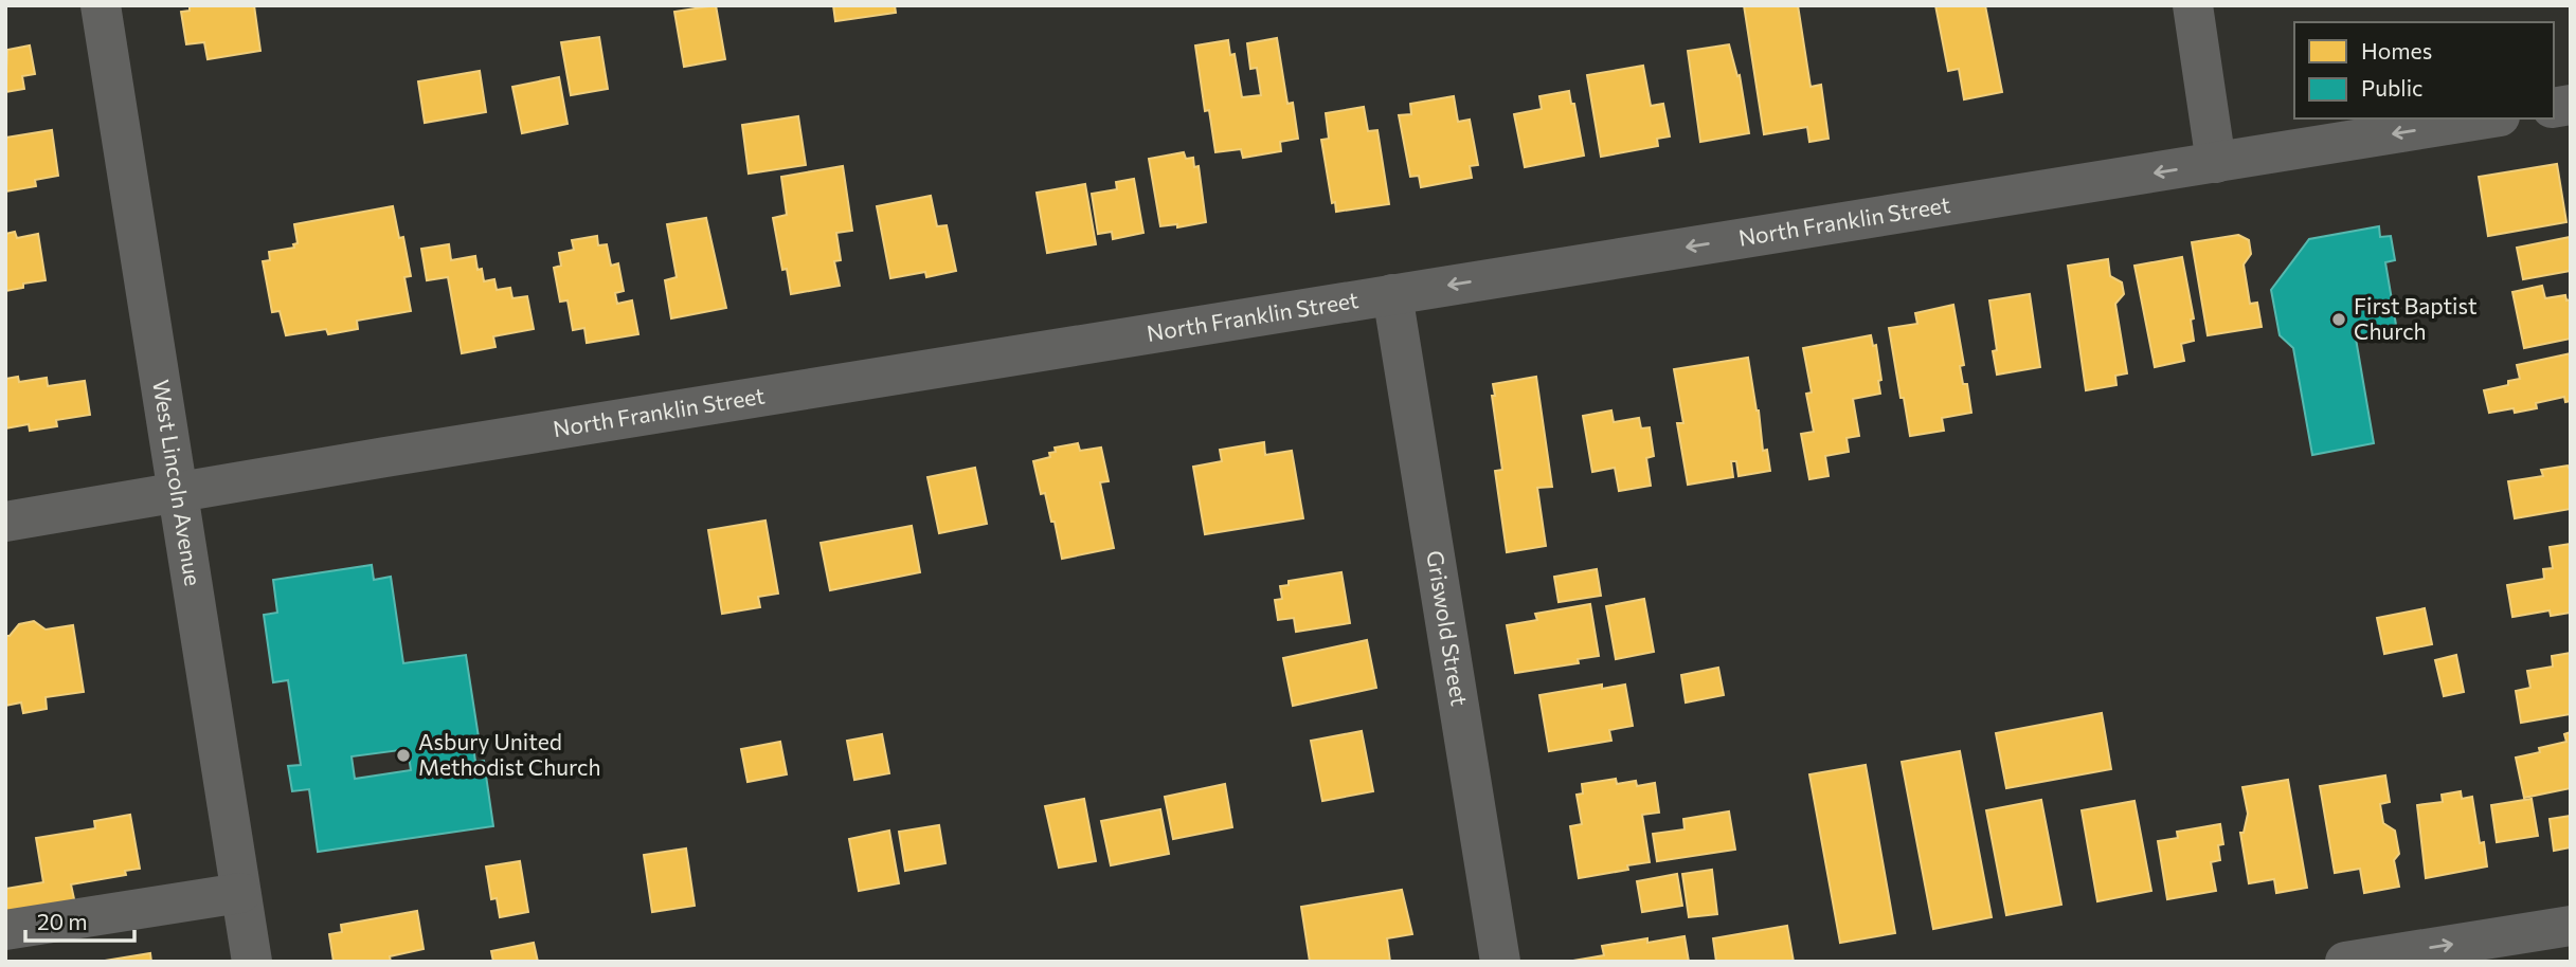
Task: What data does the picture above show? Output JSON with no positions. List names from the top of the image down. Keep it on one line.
{"streets":{"street":["North Franklin Street","West Lincoln Avenue","Griswold Street"]},"crossings":[["North Franklin Street","West Lincoln Avenue"],["North Franklin Street","Griswold Street"]],"one_way":["North Franklin Street"],"places":["First Baptist Church","Asbury United Methodist Church"],"legend":["Homes","Public"],"scale_bar":"20 m"}
